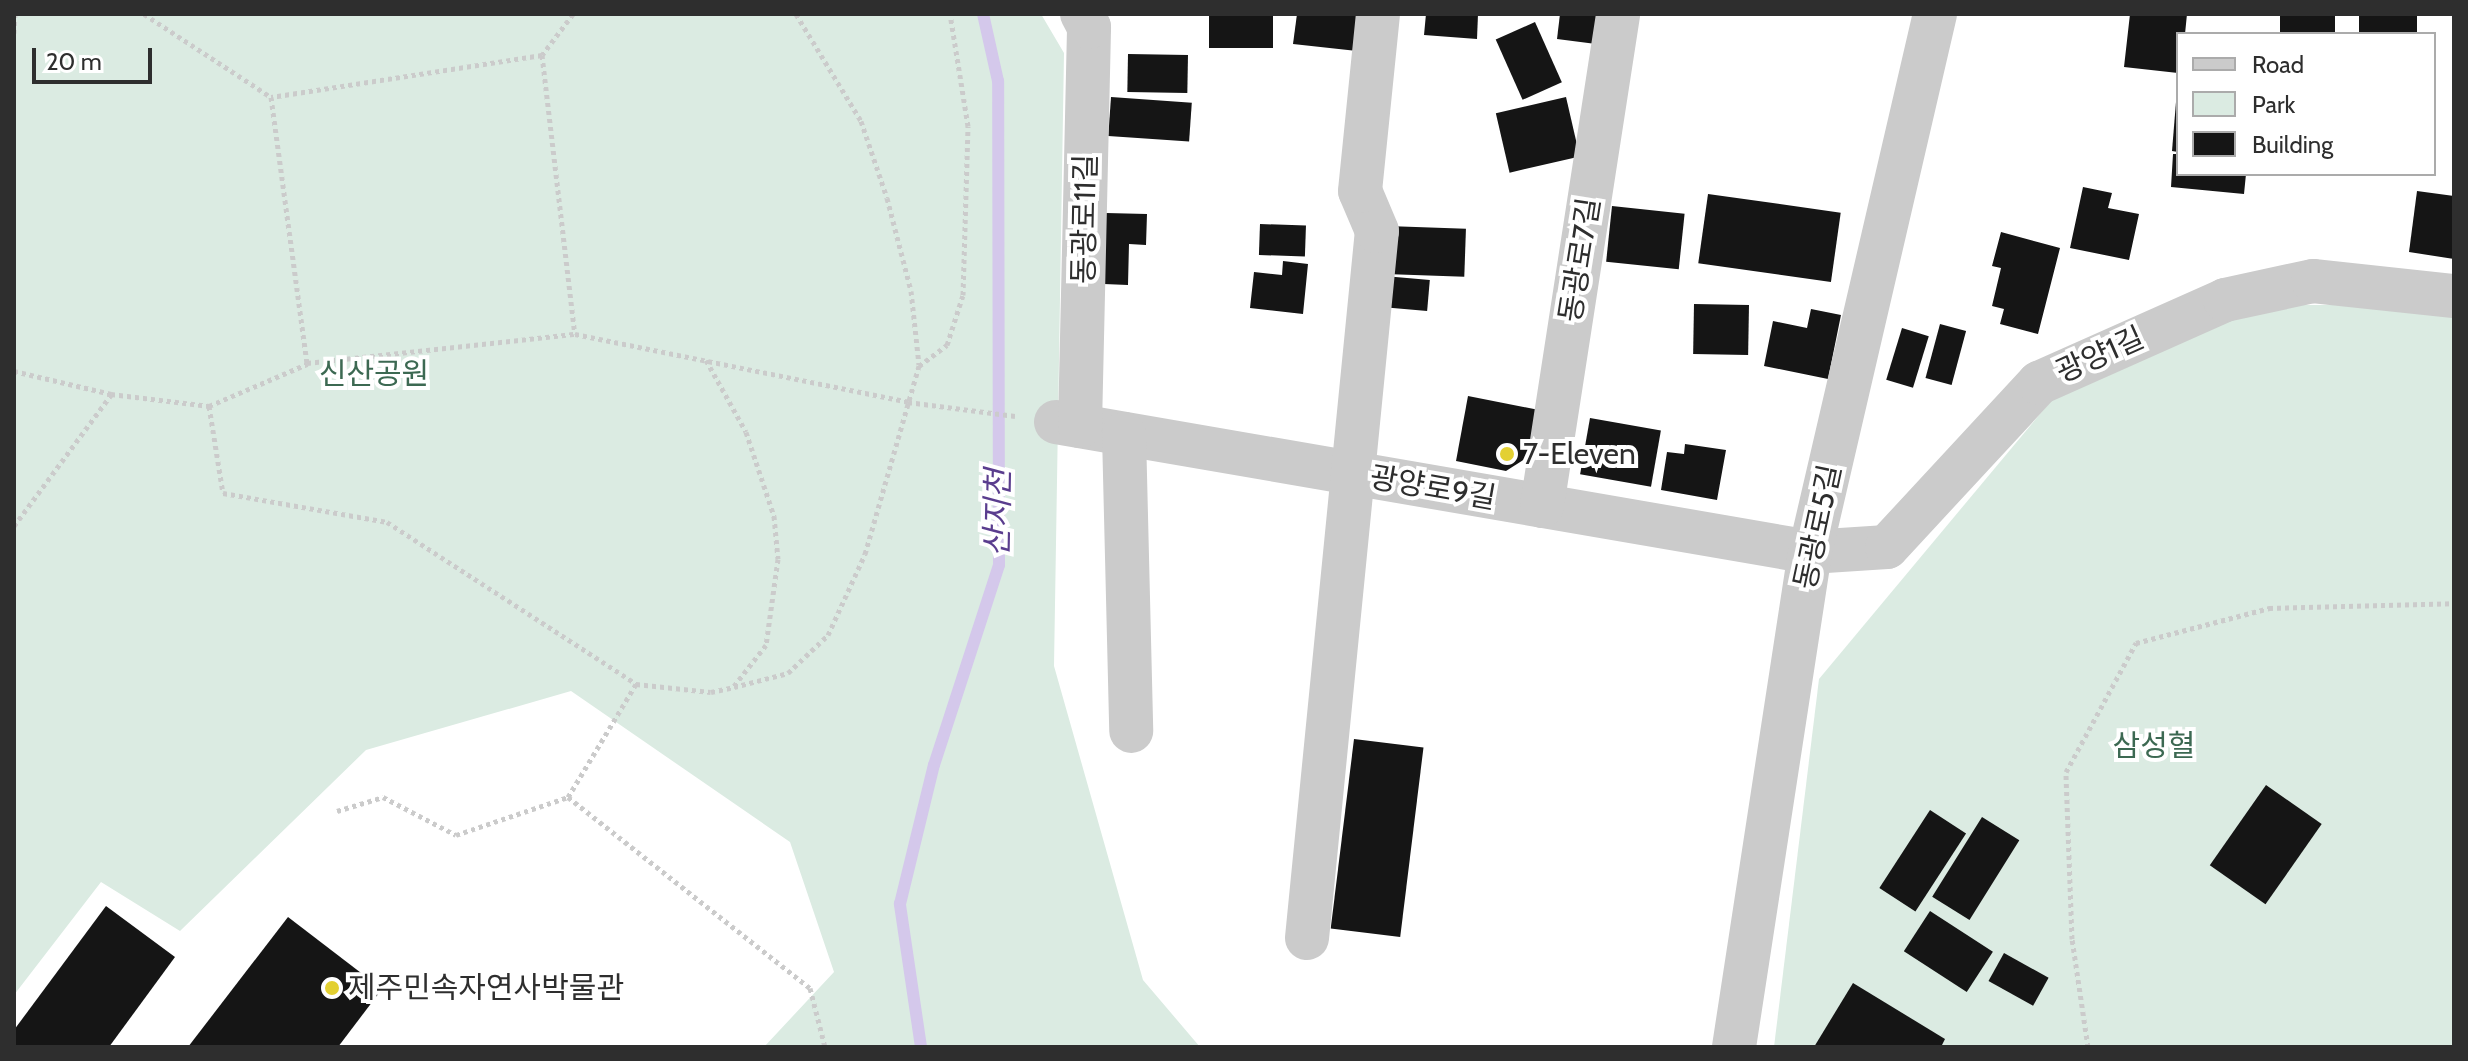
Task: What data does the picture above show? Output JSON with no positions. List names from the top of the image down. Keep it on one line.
{"streets":{"street":["동광로11길","동광로7길","광양1길","광양로9길","동광로5길"]},"crossings":[["동광로11길","광양로9길"],["동광로7길","광양로9길"],["광양1길","광양로9길"],["광양1길","동광로5길"],["광양로9길","동광로5길"]],"water":["산지천"],"parks":["신산공원","삼성혈"],"places":["7-Eleven","제주민속자연사박물관"],"legend":["Road","Park","Building"],"scale_bar":"20 m"}
